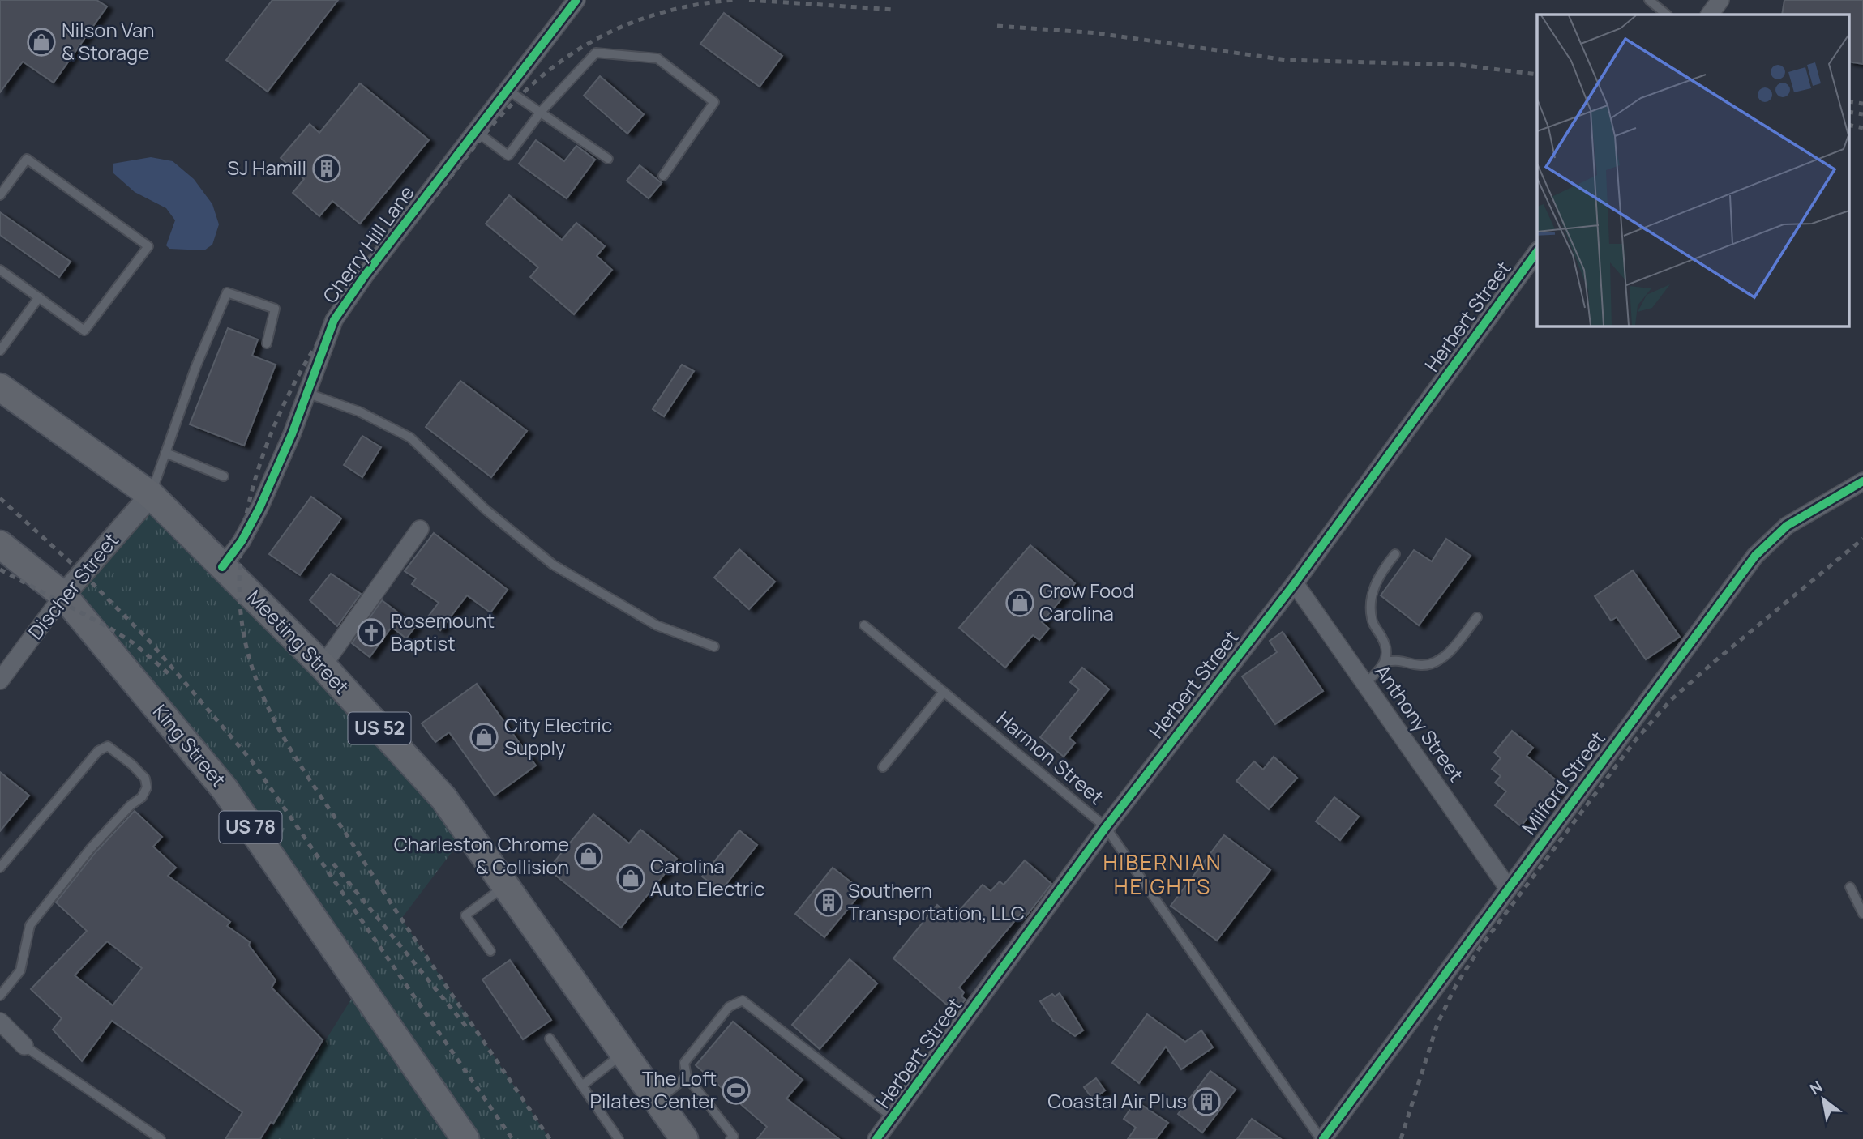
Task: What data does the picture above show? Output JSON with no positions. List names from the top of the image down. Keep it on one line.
{"streets":{"main road":["Meeting Street","US 52","King Street","US 78"],"street":["Cherry Hill Lane","Herbert Street","Discher Street","Anthony Street","Milford Street"],"lane":["Harmon Street"]},"crossings":[["Cherry Hill Lane","Meeting Street"],["Herbert Street","Anthony Street"],["Herbert Street","Harmon Street"],["Discher Street","Meeting Street"],["Discher Street","King Street"],["Anthony Street","Milford Street"],["Harmon Street","Milford Street"]],"districts":["HIBERNIAN HEIGHTS"],"places":{"shop":["Nilson Van & Storage","Grow Food Carolina","City Electric Supply","Charleston Chrome & Collision","Carolina Auto Electric"],"building":["SJ Hamill","Southern Transportation, LLC","Coastal Air Plus"],"church":["Rosemount Baptist"],"sports":["The Loft Pilates Center"]},"north":"top left"}
